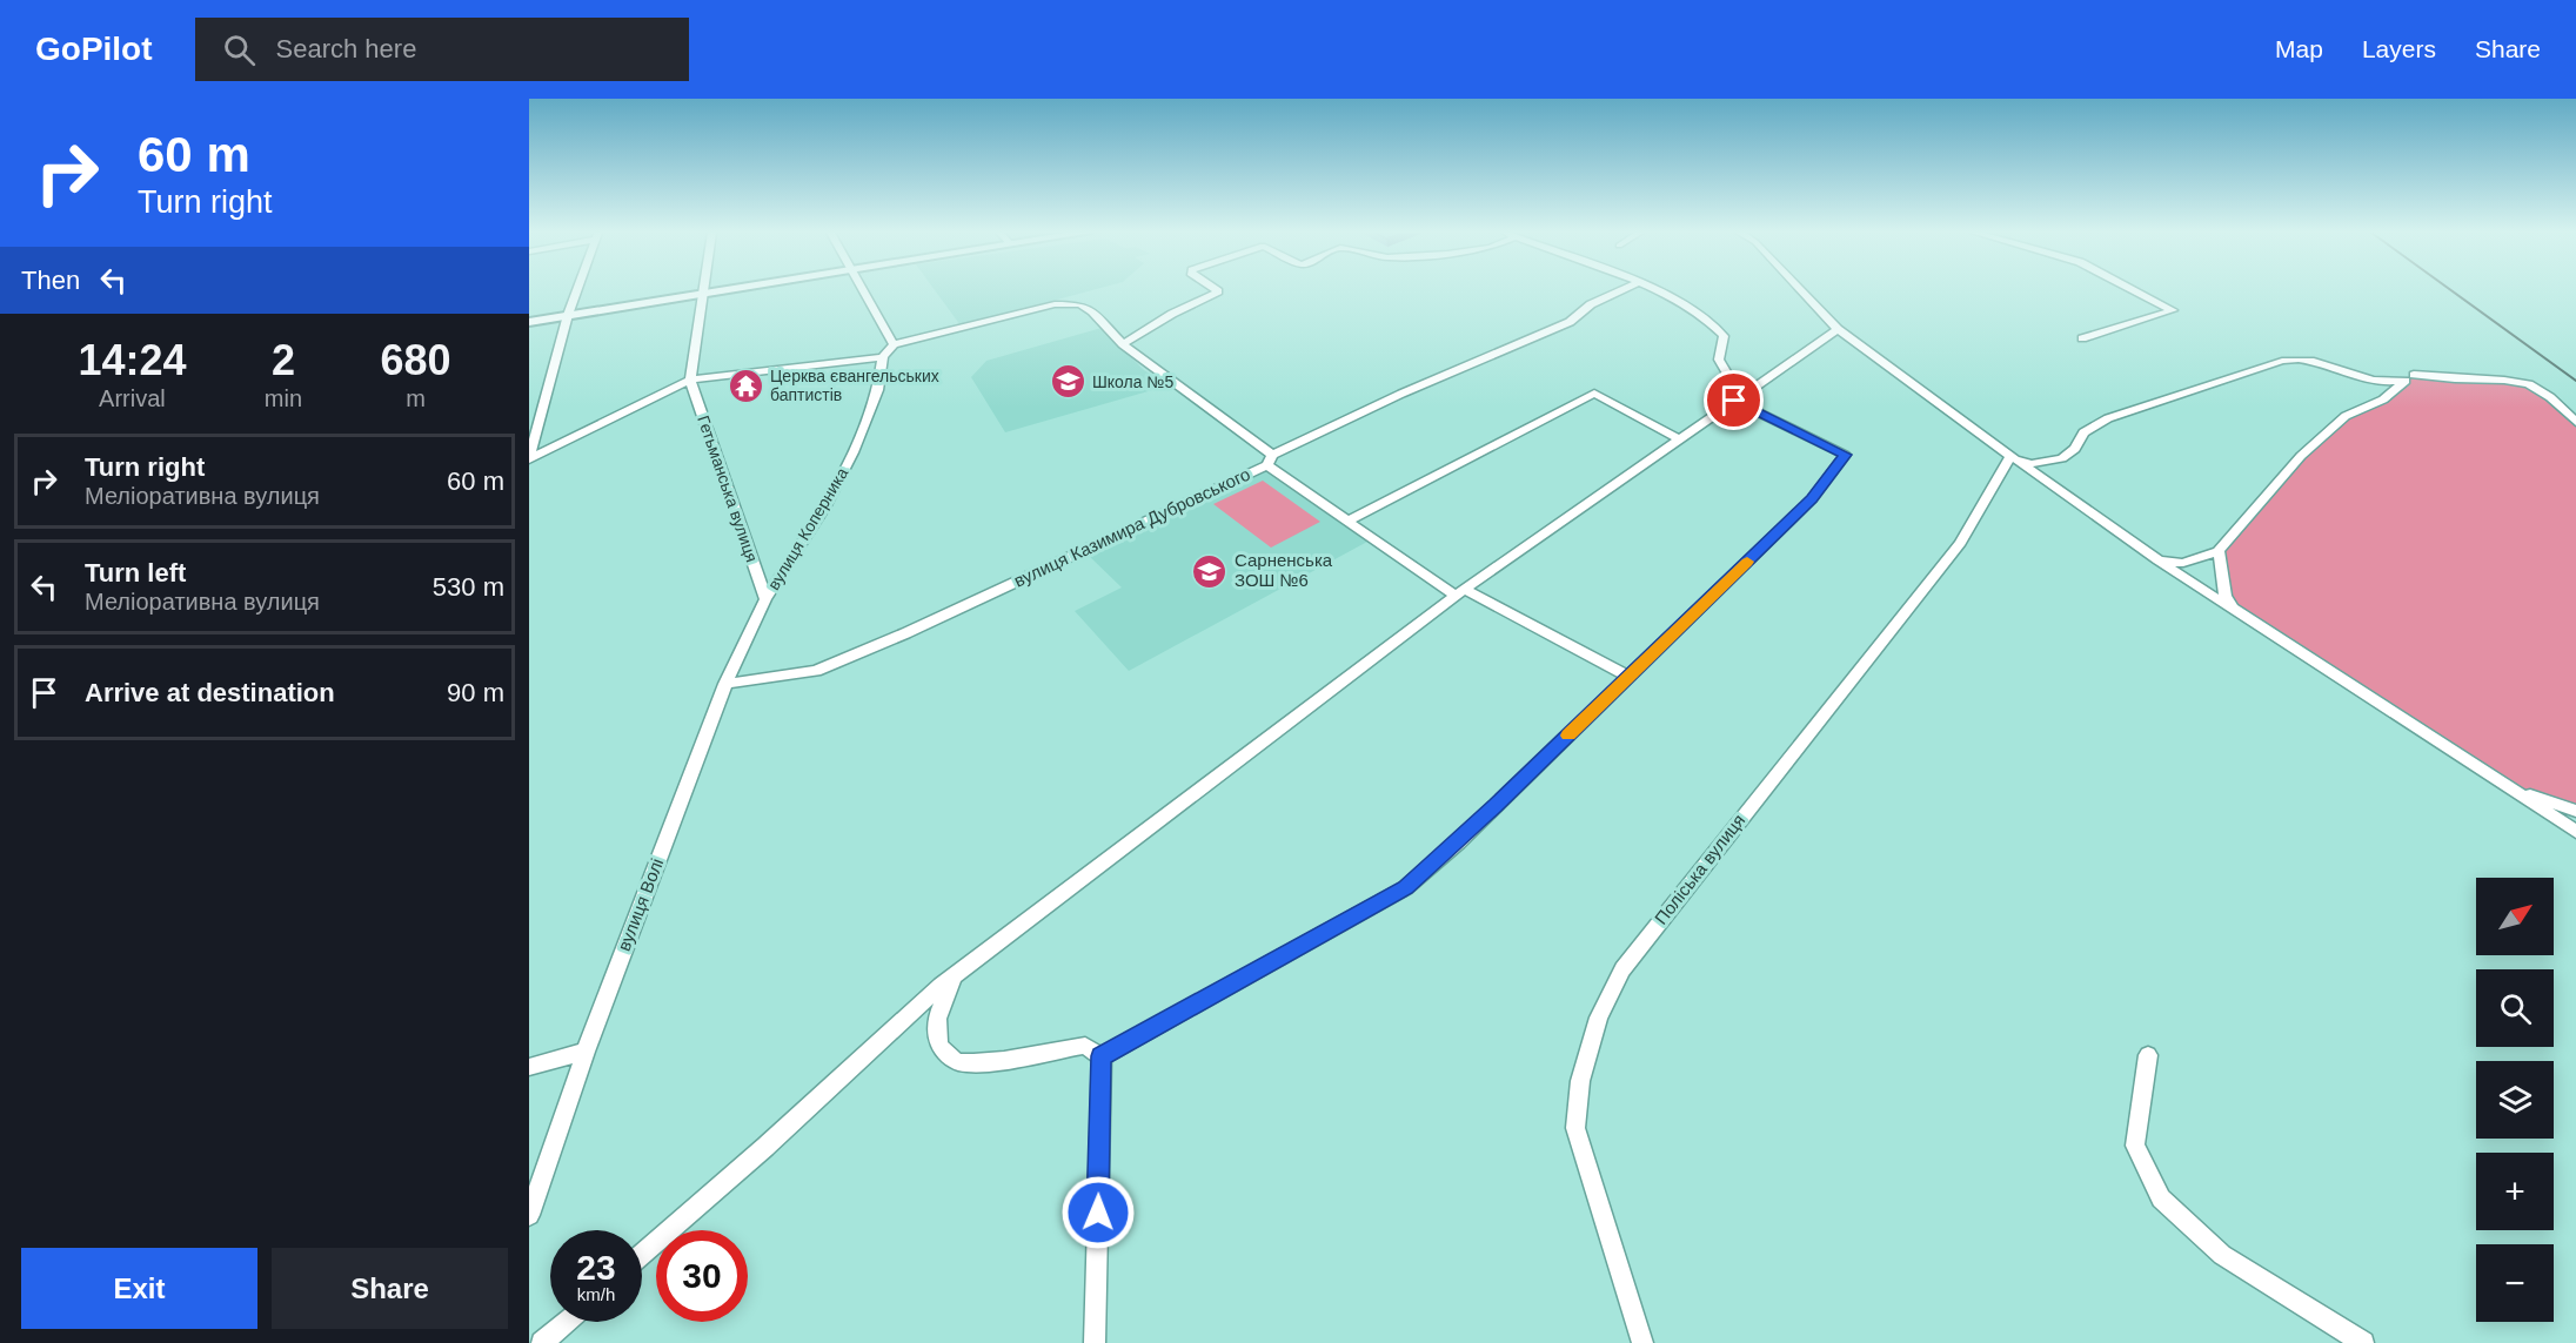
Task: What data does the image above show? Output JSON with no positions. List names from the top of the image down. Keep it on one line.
{"streets":{"street":["Гетьманська вулиця","вулиця Казимира Дубровського","вулиця Коперника","Поліська вулиця","вулиця Волі"]},"crossings":[["Гетьманська вулиця","вулиця Коперника"],["Гетьманська вулиця","вулиця Волі"],["вулиця Казимира Дубровського","вулиця Волі"],["вулиця Коперника","вулиця Волі"]],"places":{"school or university":["Школа №5","Сарненська ЗОШ №6"],"temple":["Церква євангельських баптистів"]},"north":"top right","page":{"header":"GoPilot","search":"Search here","nav":["Map","Layers","Share"],"turn":["60 m","Turn right"],"then":"Then","eta":["14:24","Arrival","2","min","680","m"],"list":[{"name":"Turn right","note":"Меліоративна вулиця","value":"60 m"},{"name":"Turn left","note":"Меліоративна вулиця","value":"530 m"},{"name":"Arrive at destination","value":"90 m"}],"map_buttons":["+","−"],"speed":"23 km/h","limit":"30","buttons":["Exit","Share"]}}
